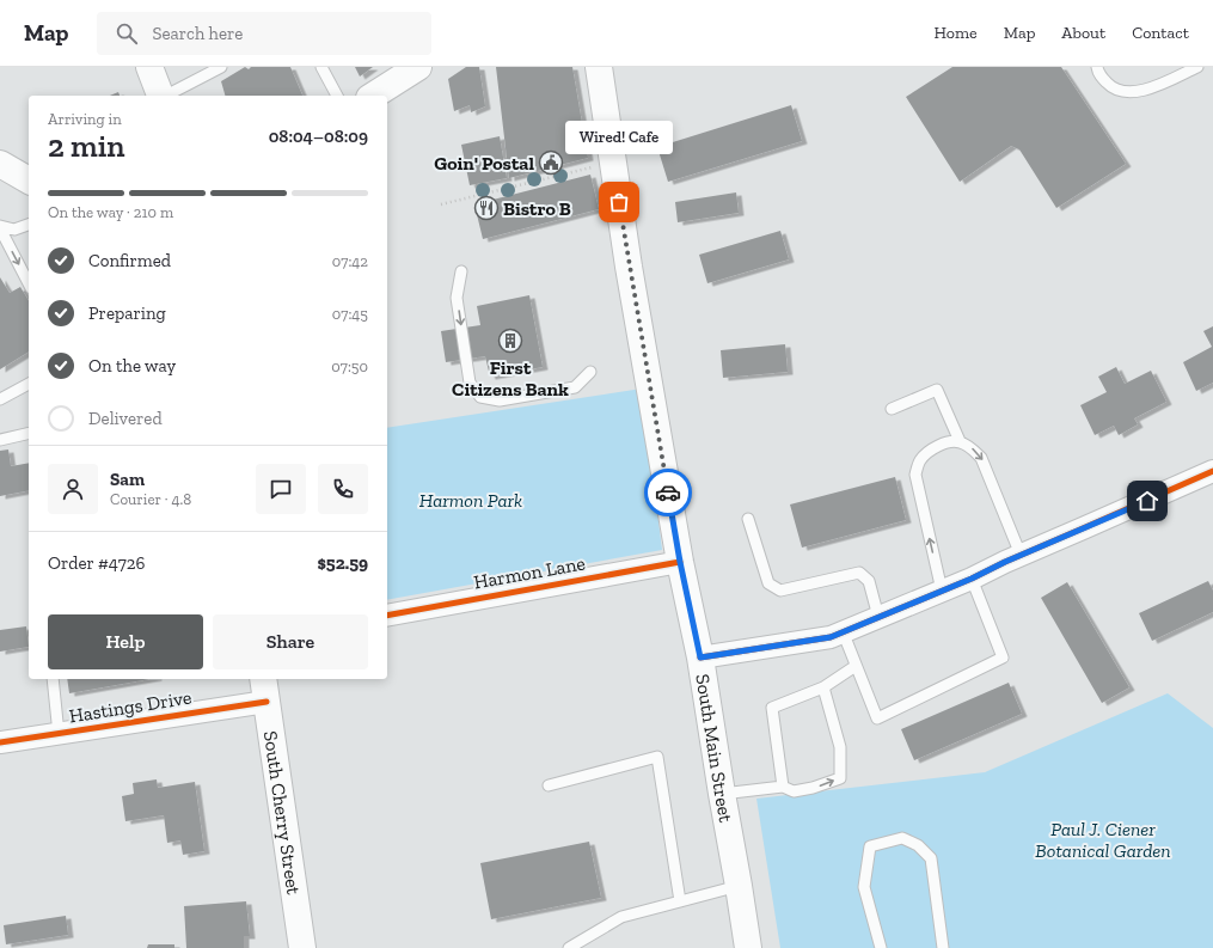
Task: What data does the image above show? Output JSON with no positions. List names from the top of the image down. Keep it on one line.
{"streets":{"main road":["South Main Street","South Cherry Street"],"street":["Harmon Lane","Hastings Drive"]},"crossings":[["Harmon Lane","South Main Street"],["Hastings Drive","South Cherry Street"]],"parks":["Harmon Park","Paul J. Ciener Botanical Garden"],"places":{"public building":["Goin' Postal"],"other":["Wired! Cafe"],"restaurant":["Bistro B"],"building":["First Citizens Bank"]},"page":{"header":"Map","search":"Search here","nav":["Home","Map","About","Contact"],"heading":["2 min","Arriving in","08:04–08:09"],"panel":["Sam","Courier · 4.8","Order #4726","$52.59"],"bubble":"Wired! Cafe","bar":"On the way · 210 m","list":[["Confirmed","07:42"],["Preparing","07:45"],["On the way","07:50"],"Delivered"],"buttons":["Help","Share"]}}
